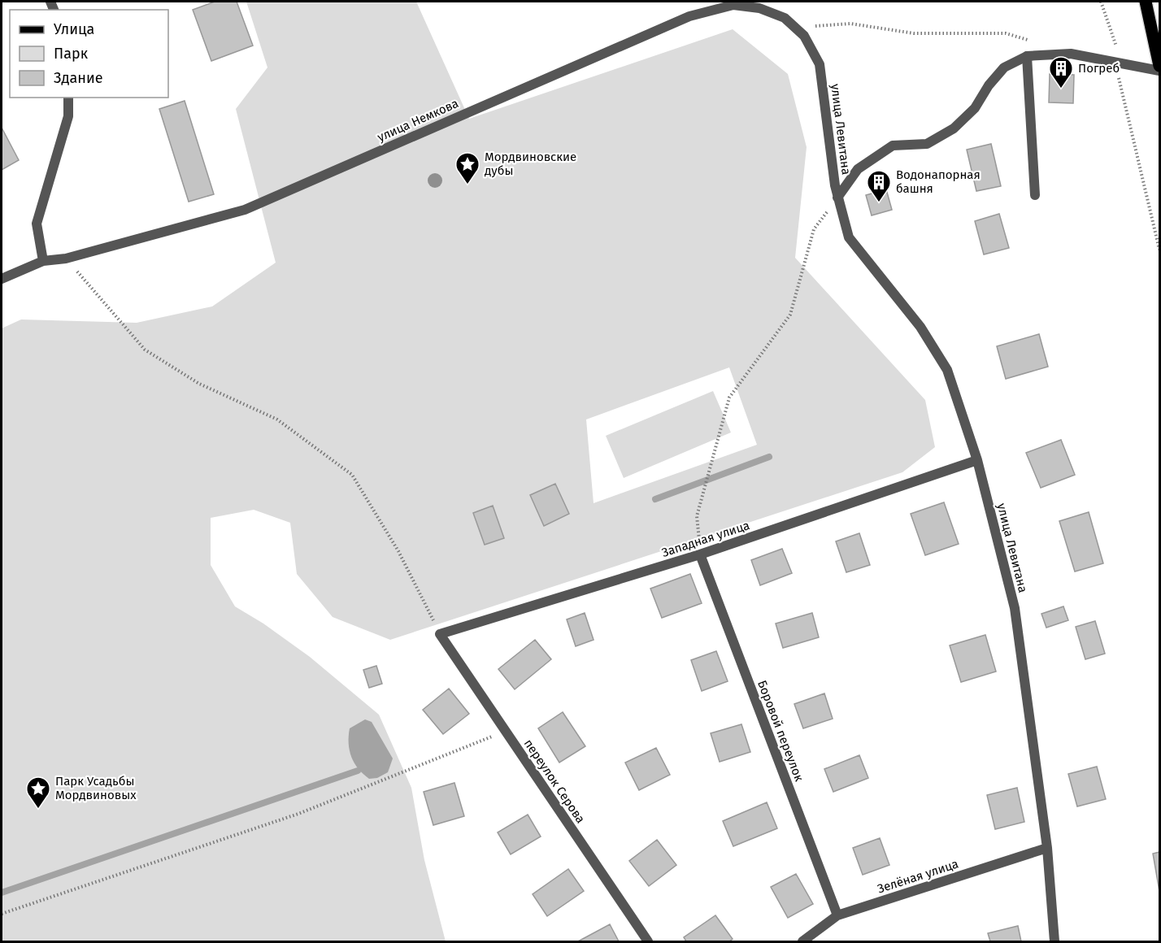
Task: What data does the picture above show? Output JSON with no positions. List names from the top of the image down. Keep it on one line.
{"streets":{"street":["улица Немкова","улица Левитана","Западная улица","Боровой переулок","переулок Серова","Зелёная улица"]},"crossings":[["улица Немкова","улица Левитана"],["улица Левитана","Западная улица"],["улица Левитана","Зелёная улица"],["Западная улица","Боровой переулок"],["Западная улица","переулок Серова"],["Боровой переулок","Зелёная улица"]],"places":{"building":["Погреб","Водонапорная башня"],"place":["Мордвиновские дубы","Парк Усадьбы Мордвиновых"]},"legend":["Улица","Парк","Здание"]}
